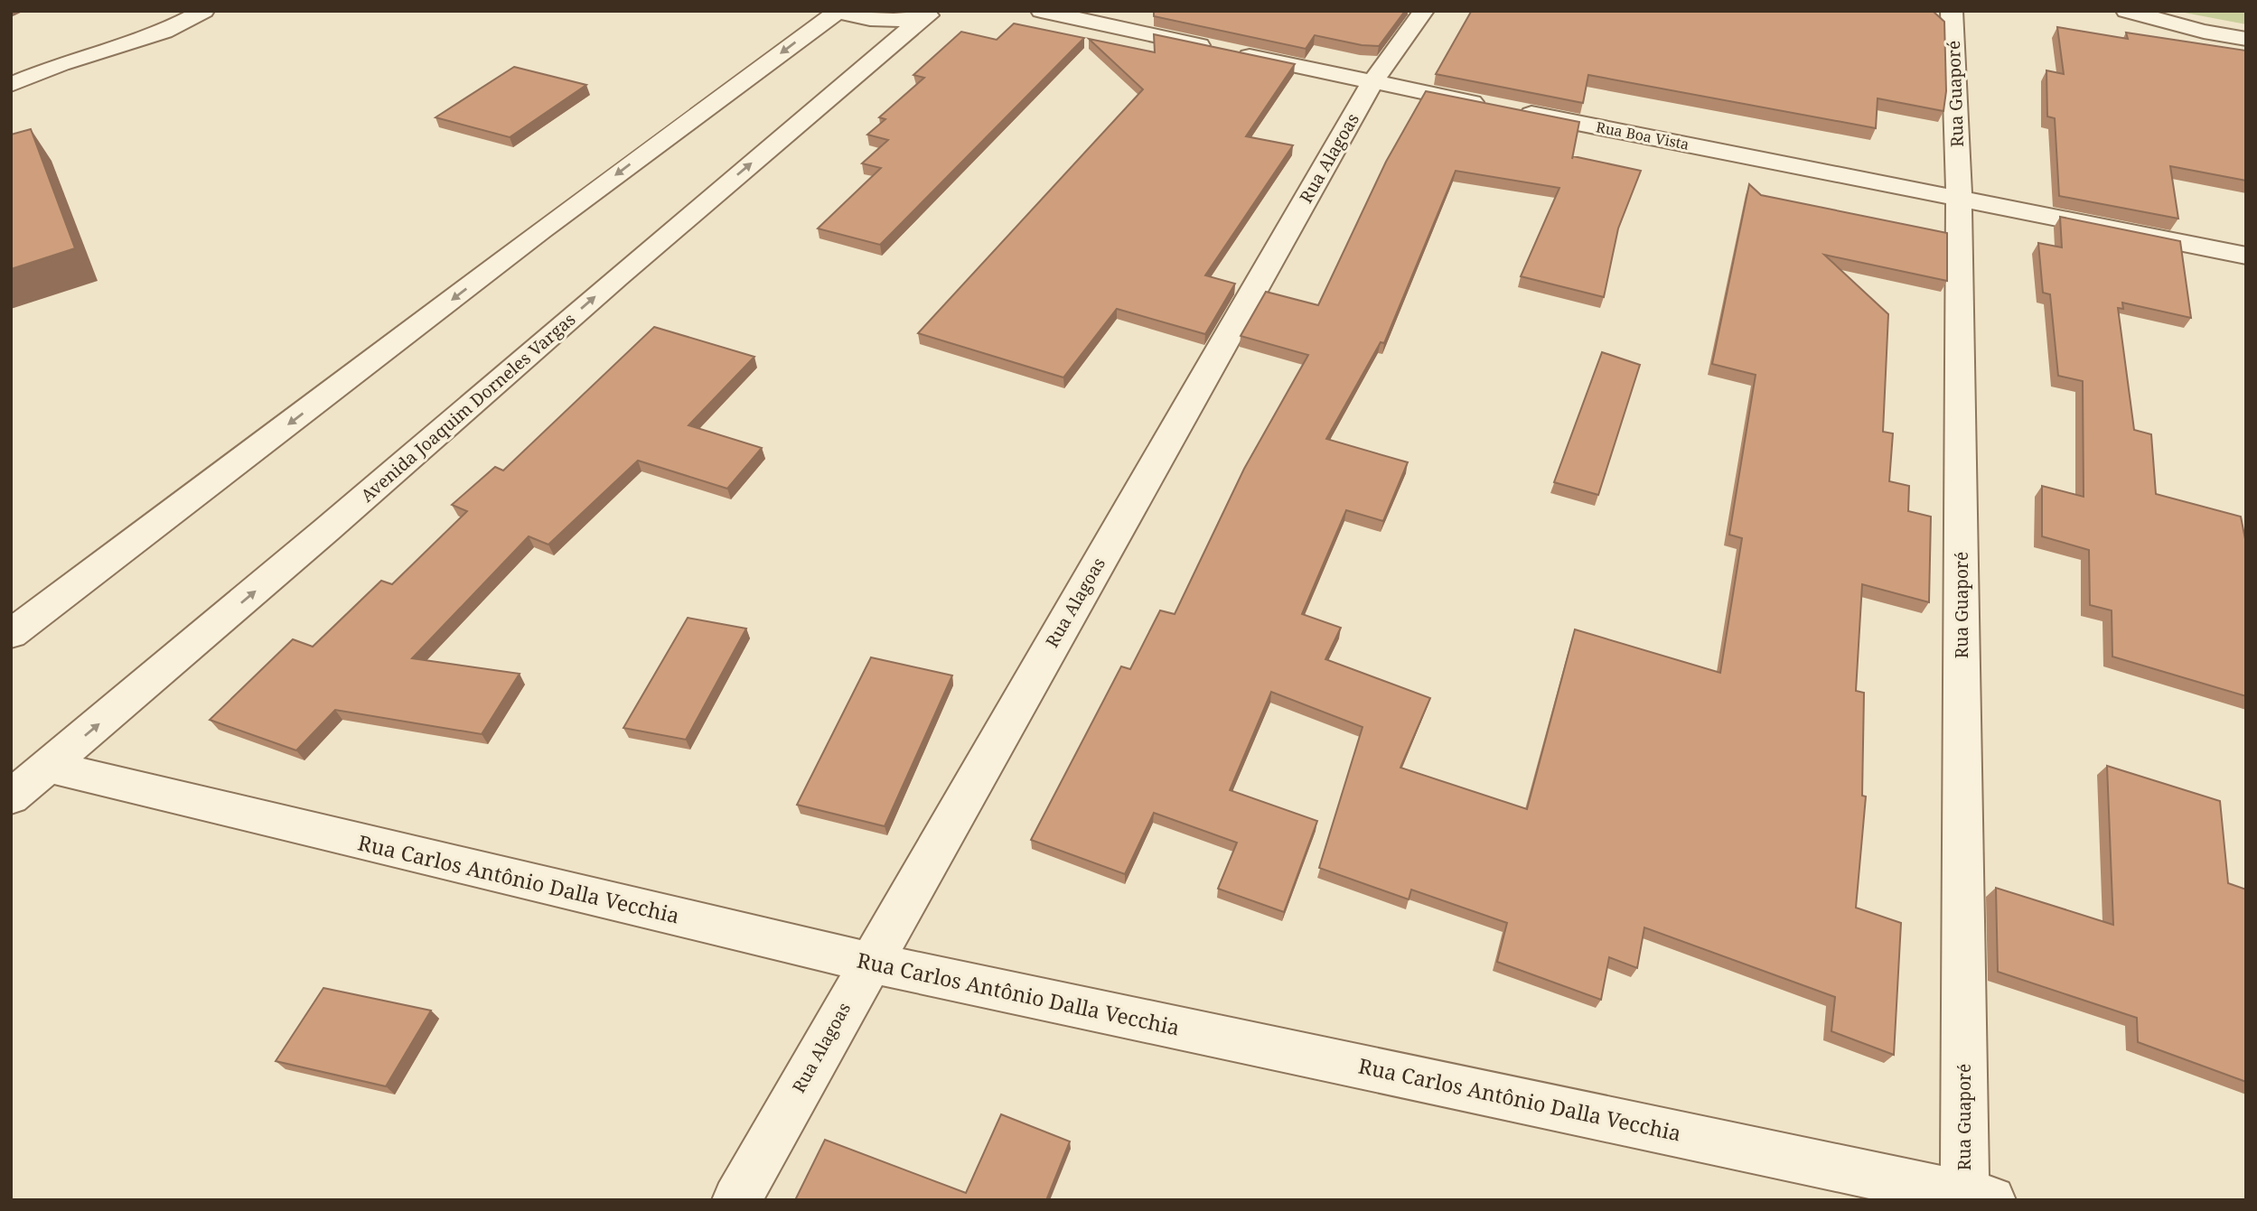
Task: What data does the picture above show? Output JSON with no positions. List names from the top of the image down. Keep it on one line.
{"streets":{"street":["Rua Guaporé","Rua Boa Vista","Rua Alagoas","Avenida Joaquim Dorneles Vargas","Rua Carlos Antônio Dalla Vecchia"]},"crossings":[["Rua Guaporé","Rua Boa Vista"],["Rua Guaporé","Rua Carlos Antônio Dalla Vecchia"],["Rua Boa Vista","Rua Alagoas"],["Rua Alagoas","Rua Carlos Antônio Dalla Vecchia"],["Avenida Joaquim Dorneles Vargas","Rua Carlos Antônio Dalla Vecchia"]]}
